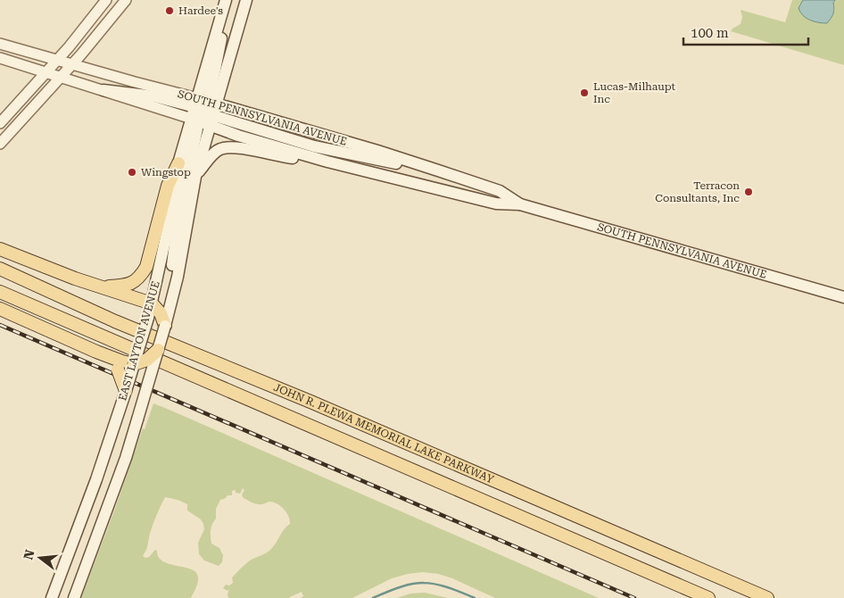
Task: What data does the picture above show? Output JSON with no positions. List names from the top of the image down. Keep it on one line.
{"streets":{"main road":["SOUTH PENNSYLVANIA AVENUE","EAST LAYTON AVENUE","JOHN R. PLEWA MEMORIAL LAKE PARKWAY"]},"crossings":[["SOUTH PENNSYLVANIA AVENUE","EAST LAYTON AVENUE"]],"places":["Hardee's","Lucas-Milhaupt Inc","Wingstop","Terracon Consultants, Inc"],"scale_bar":"100 m","north":"left"}
